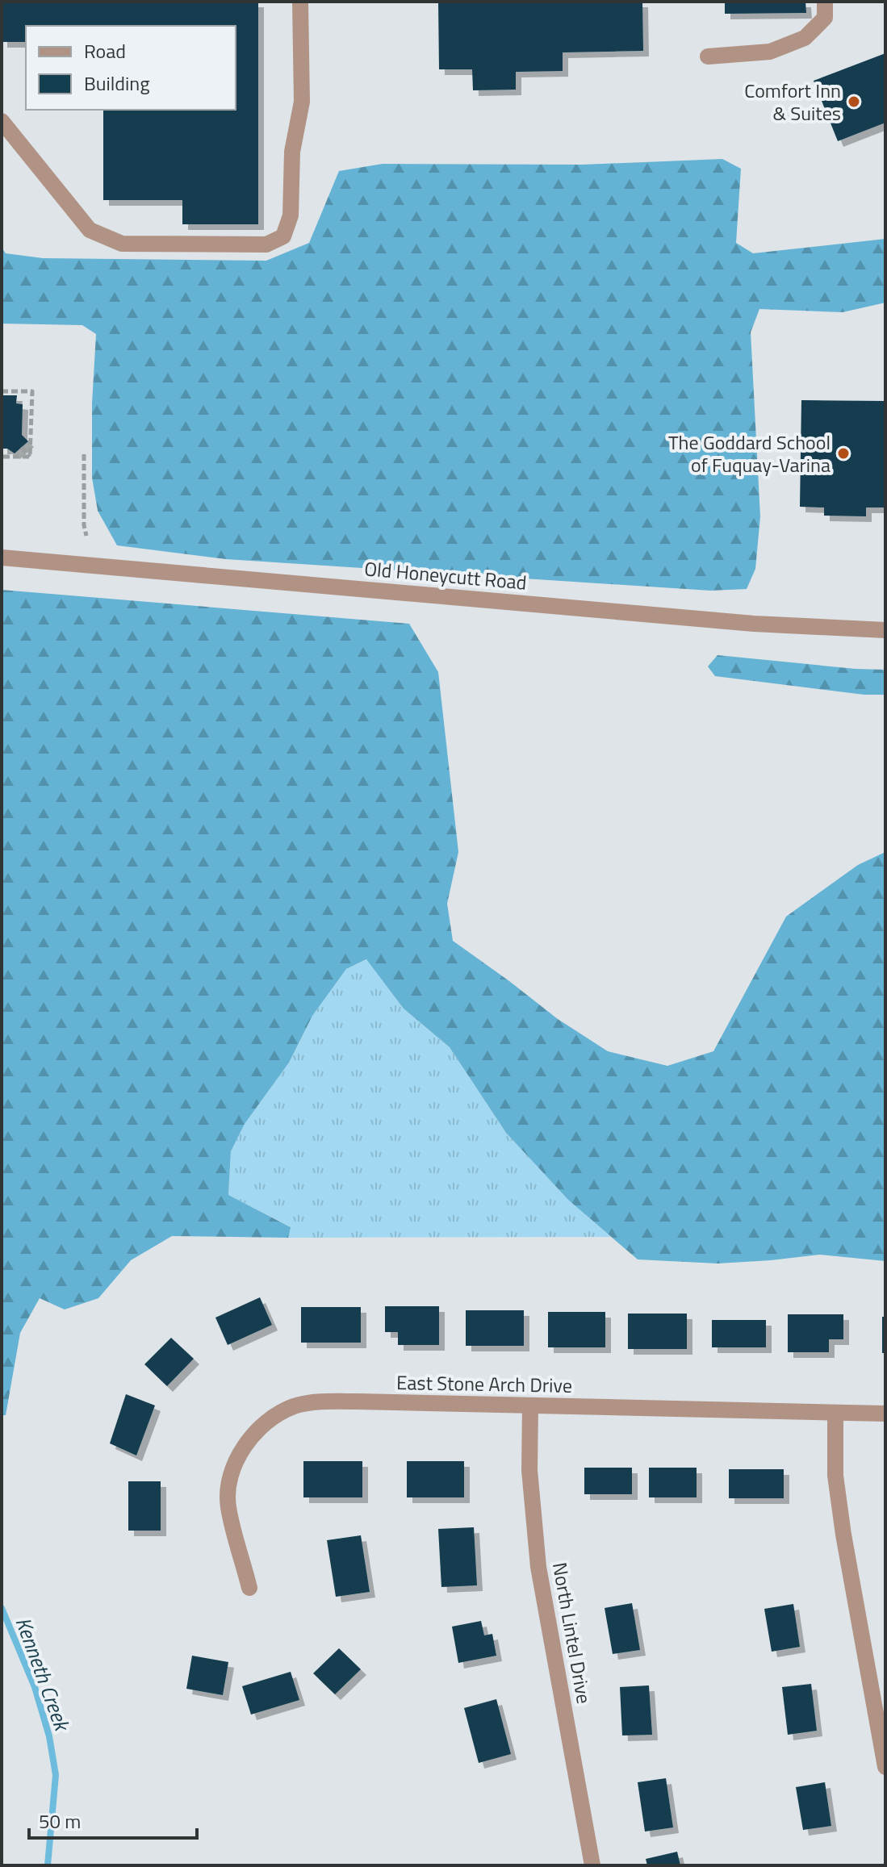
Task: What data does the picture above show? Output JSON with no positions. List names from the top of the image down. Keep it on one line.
{"streets":{"street":["Old Honeycutt Road","East Stone Arch Drive","North Lintel Drive"]},"crossings":[["East Stone Arch Drive","North Lintel Drive"]],"water":["Kenneth Creek"],"places":["Comfort Inn & Suites","The Goddard School of Fuquay-Varina"],"legend":["Road","Building"],"scale_bar":"50 m"}
